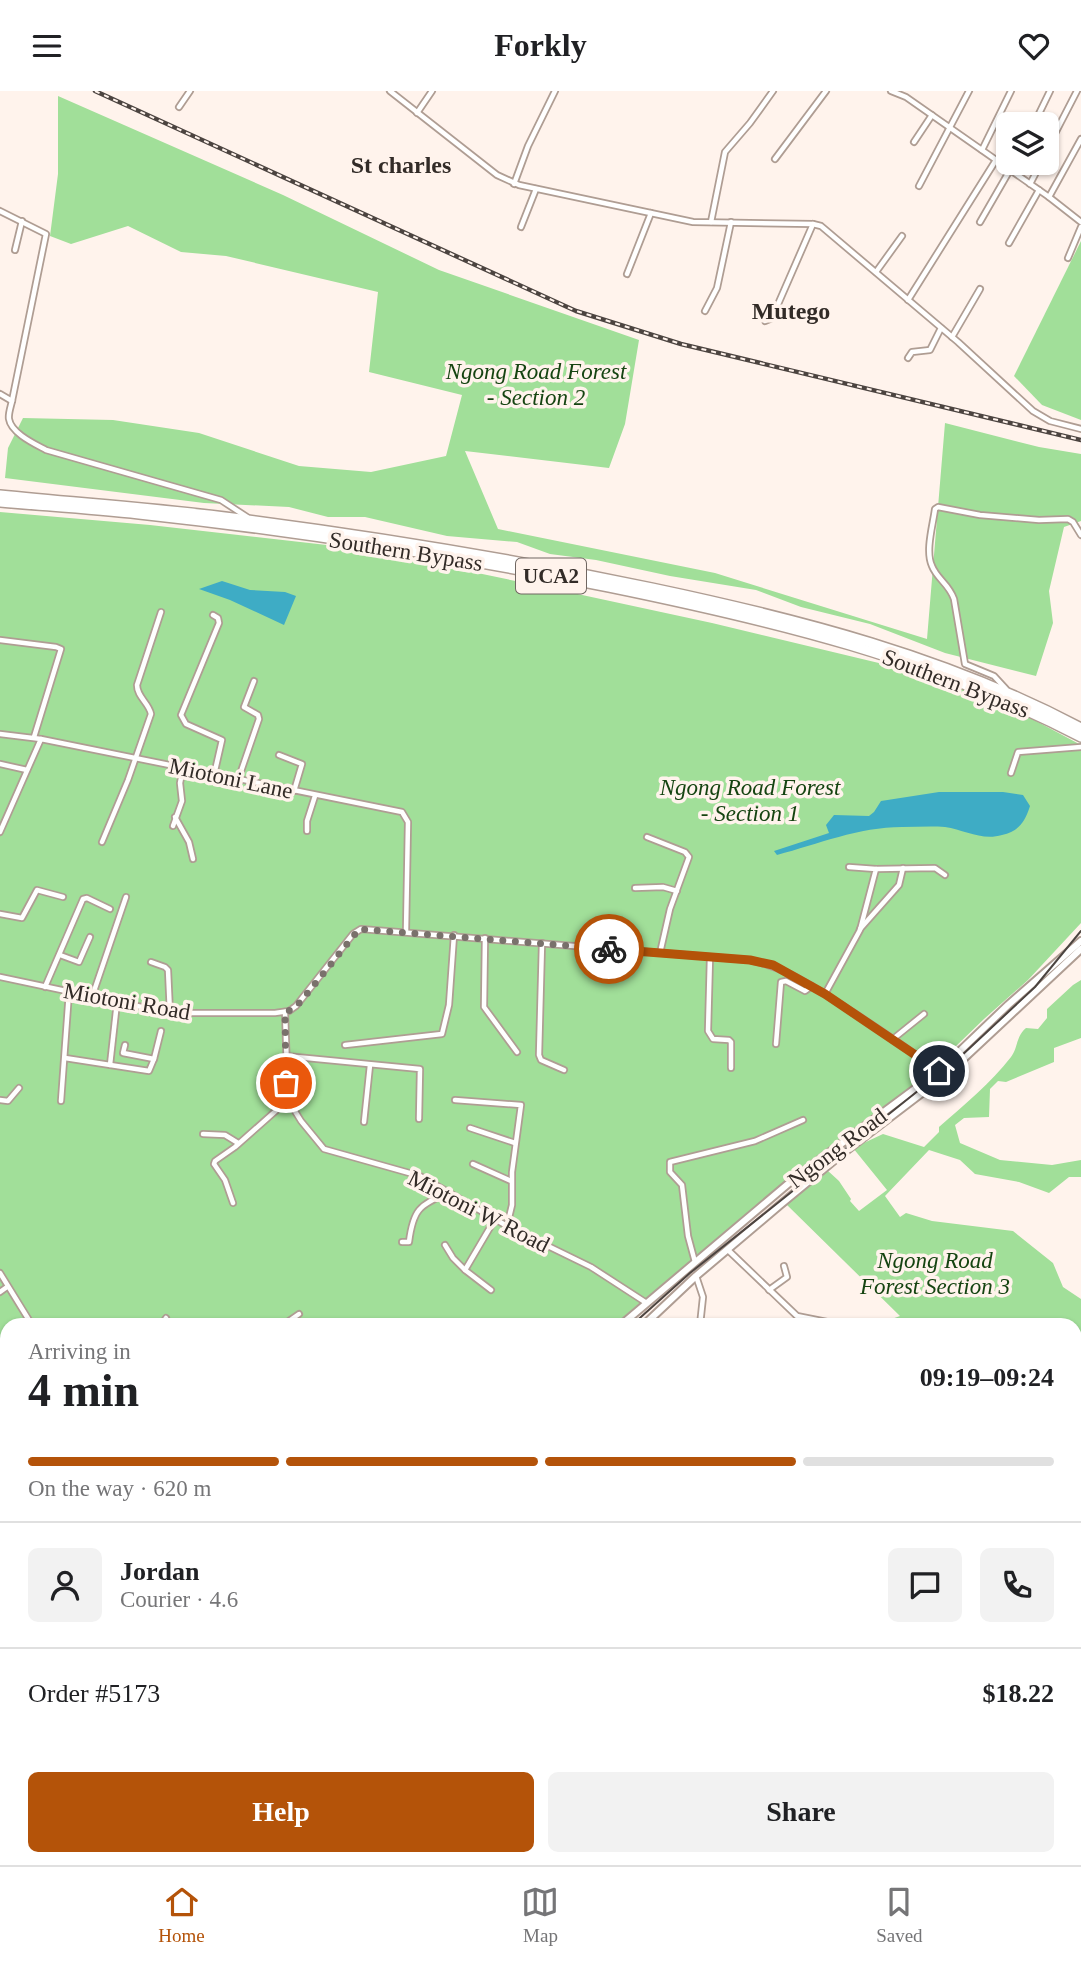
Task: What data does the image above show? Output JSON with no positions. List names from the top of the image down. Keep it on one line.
{"streets":{"highway":["Southern Bypass","UCA2"],"main road":["Ngong Road"],"street":["Miotoni Lane","Miotoni Road","Miotoni W Road"]},"crossings":[["Ngong Road","Miotoni W Road"]],"districts":["St charles","Mutego"],"parks":["Ngong Road Forest - Section 2","Ngong Road Forest - Section 1","Ngong Road Forest Section 3"],"page":{"header":"Forkly","heading":["4 min","Arriving in","09:19–09:24"],"panel":["Jordan","Courier · 4.6","Order #5173","$18.22"],"bar":"On the way · 620 m","buttons":["Help","Share"],"tabs":["Home","Map","Saved"]}}
